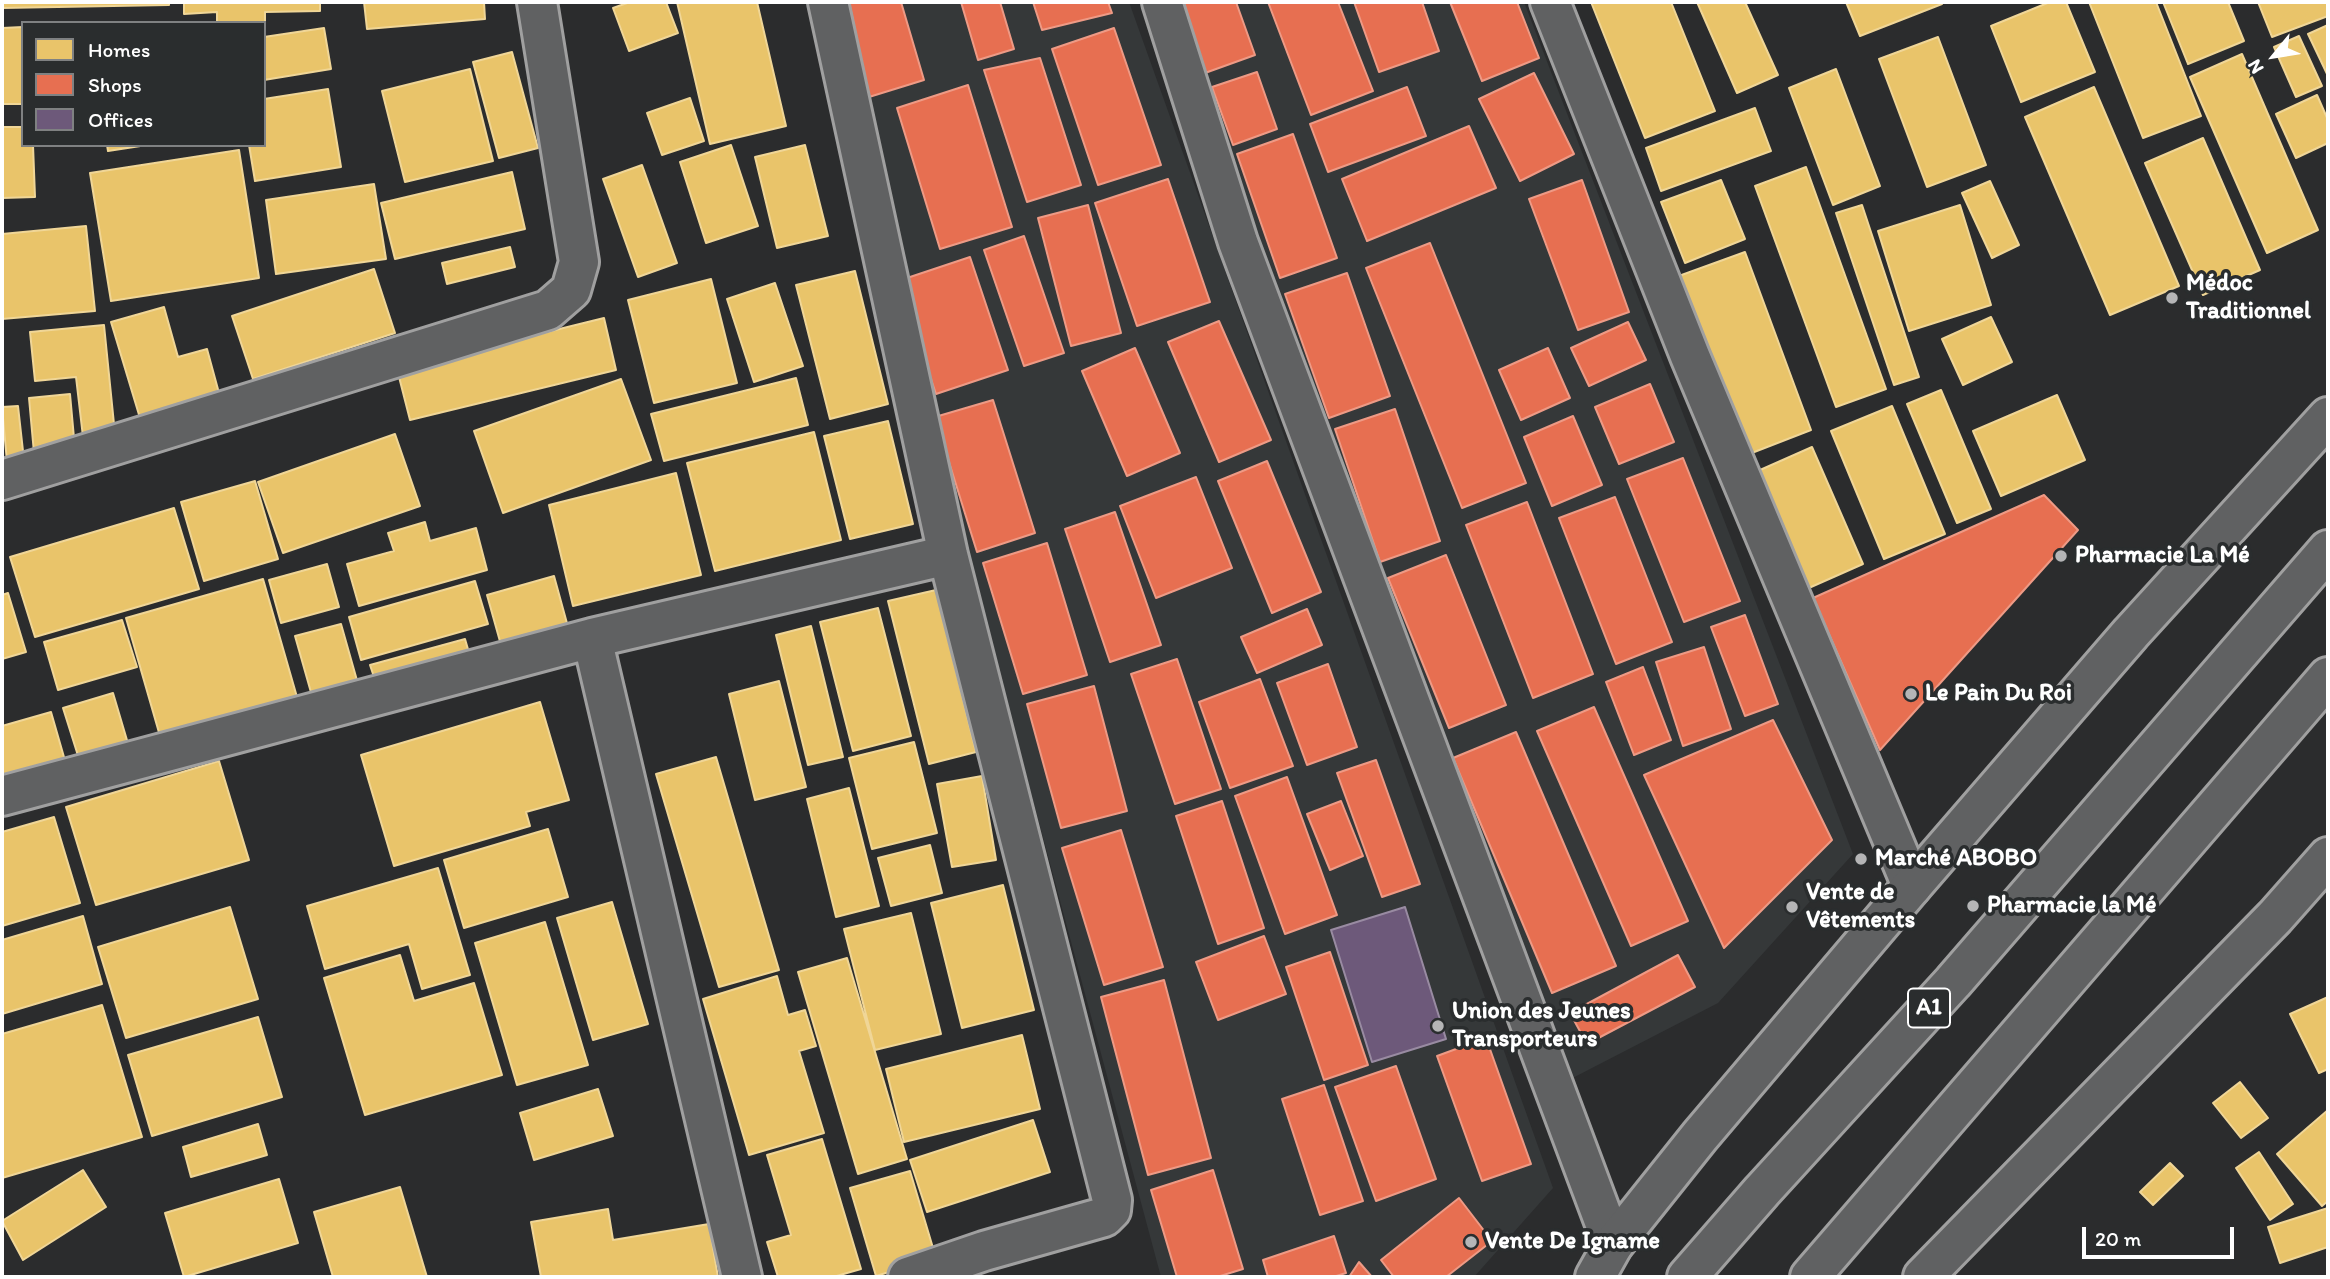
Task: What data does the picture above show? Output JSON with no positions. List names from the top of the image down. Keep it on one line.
{"streets":{"street":["A1"]},"places":["Médoc Traditionnel","Pharmacie La Mé","Le Pain Du Roi","Marché ABOBO","Pharmacie la Mé","Vente de Vêtements","Union des Jeunes Transporteurs","Vente De Igname"],"legend":["Homes","Shops","Offices"],"scale_bar":"20 m","north":"bottom left"}
